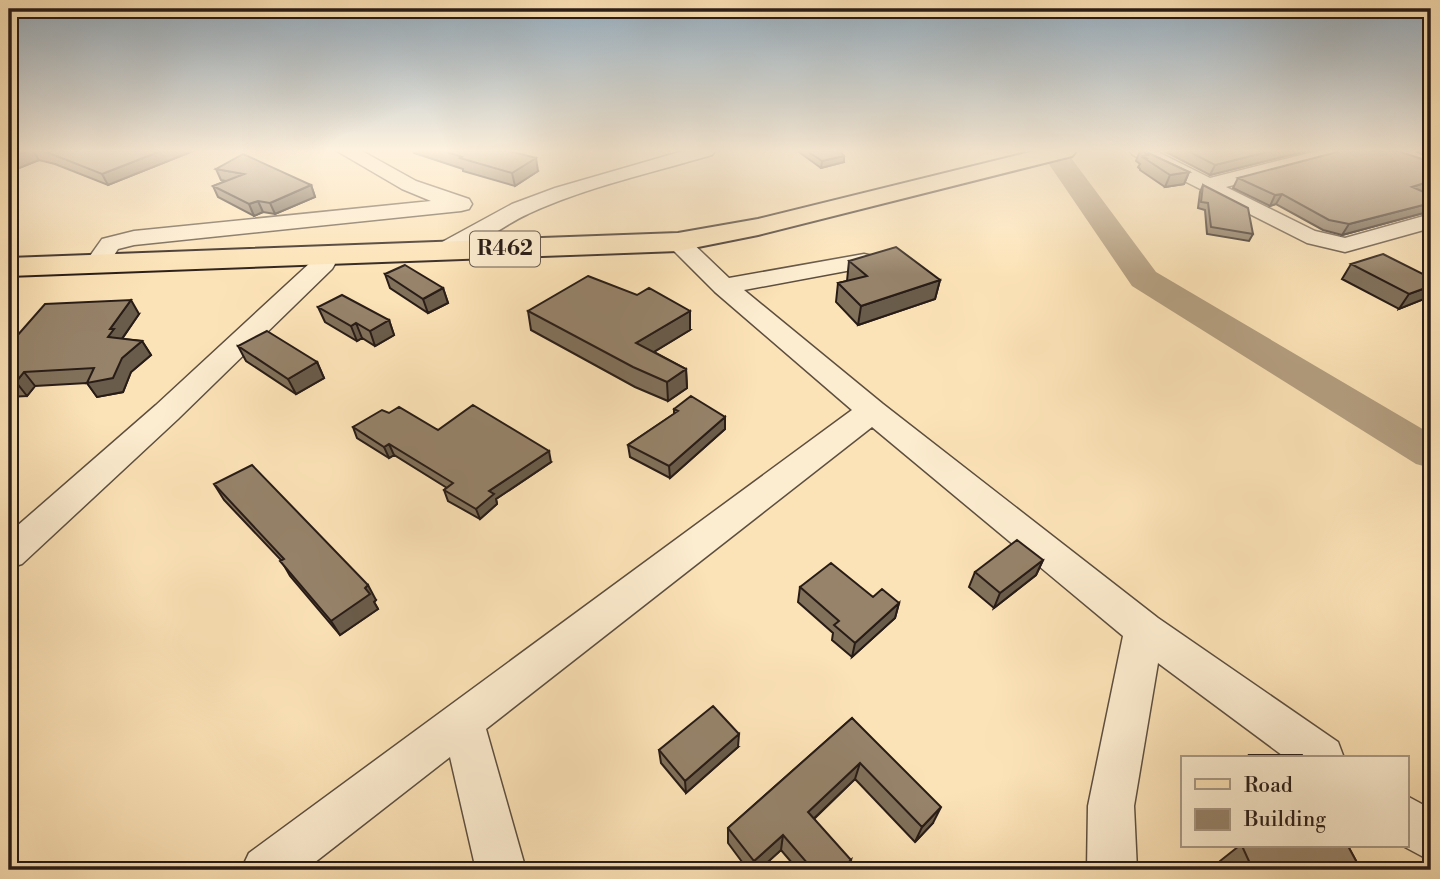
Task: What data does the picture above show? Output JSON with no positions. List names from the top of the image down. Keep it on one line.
{"streets":{"main road":["R462"]},"legend":["Road","Building"]}
